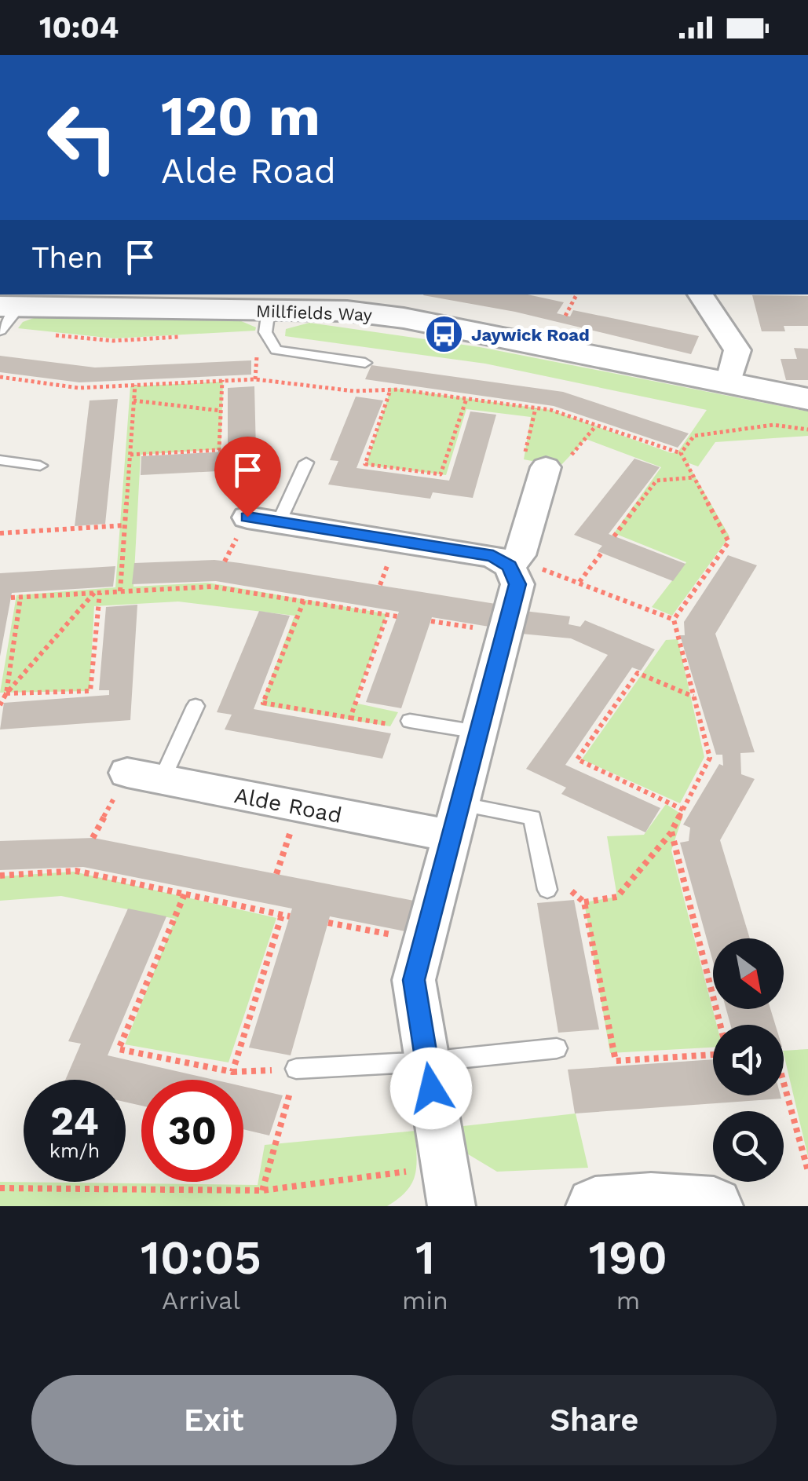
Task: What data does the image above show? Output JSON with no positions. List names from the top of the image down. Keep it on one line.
{"streets":{"street":["Millfields Way","Alde Road"]},"places":{"bus stop":["Jaywick Road"]},"north":"bottom right","page":{"status":"10:04","turn":["120 m","Alde Road"],"then":"Then","speed":"24 km/h","limit":"30","eta":["10:05","Arrival","1","min","190","m"],"buttons":["Exit","Share"]}}
